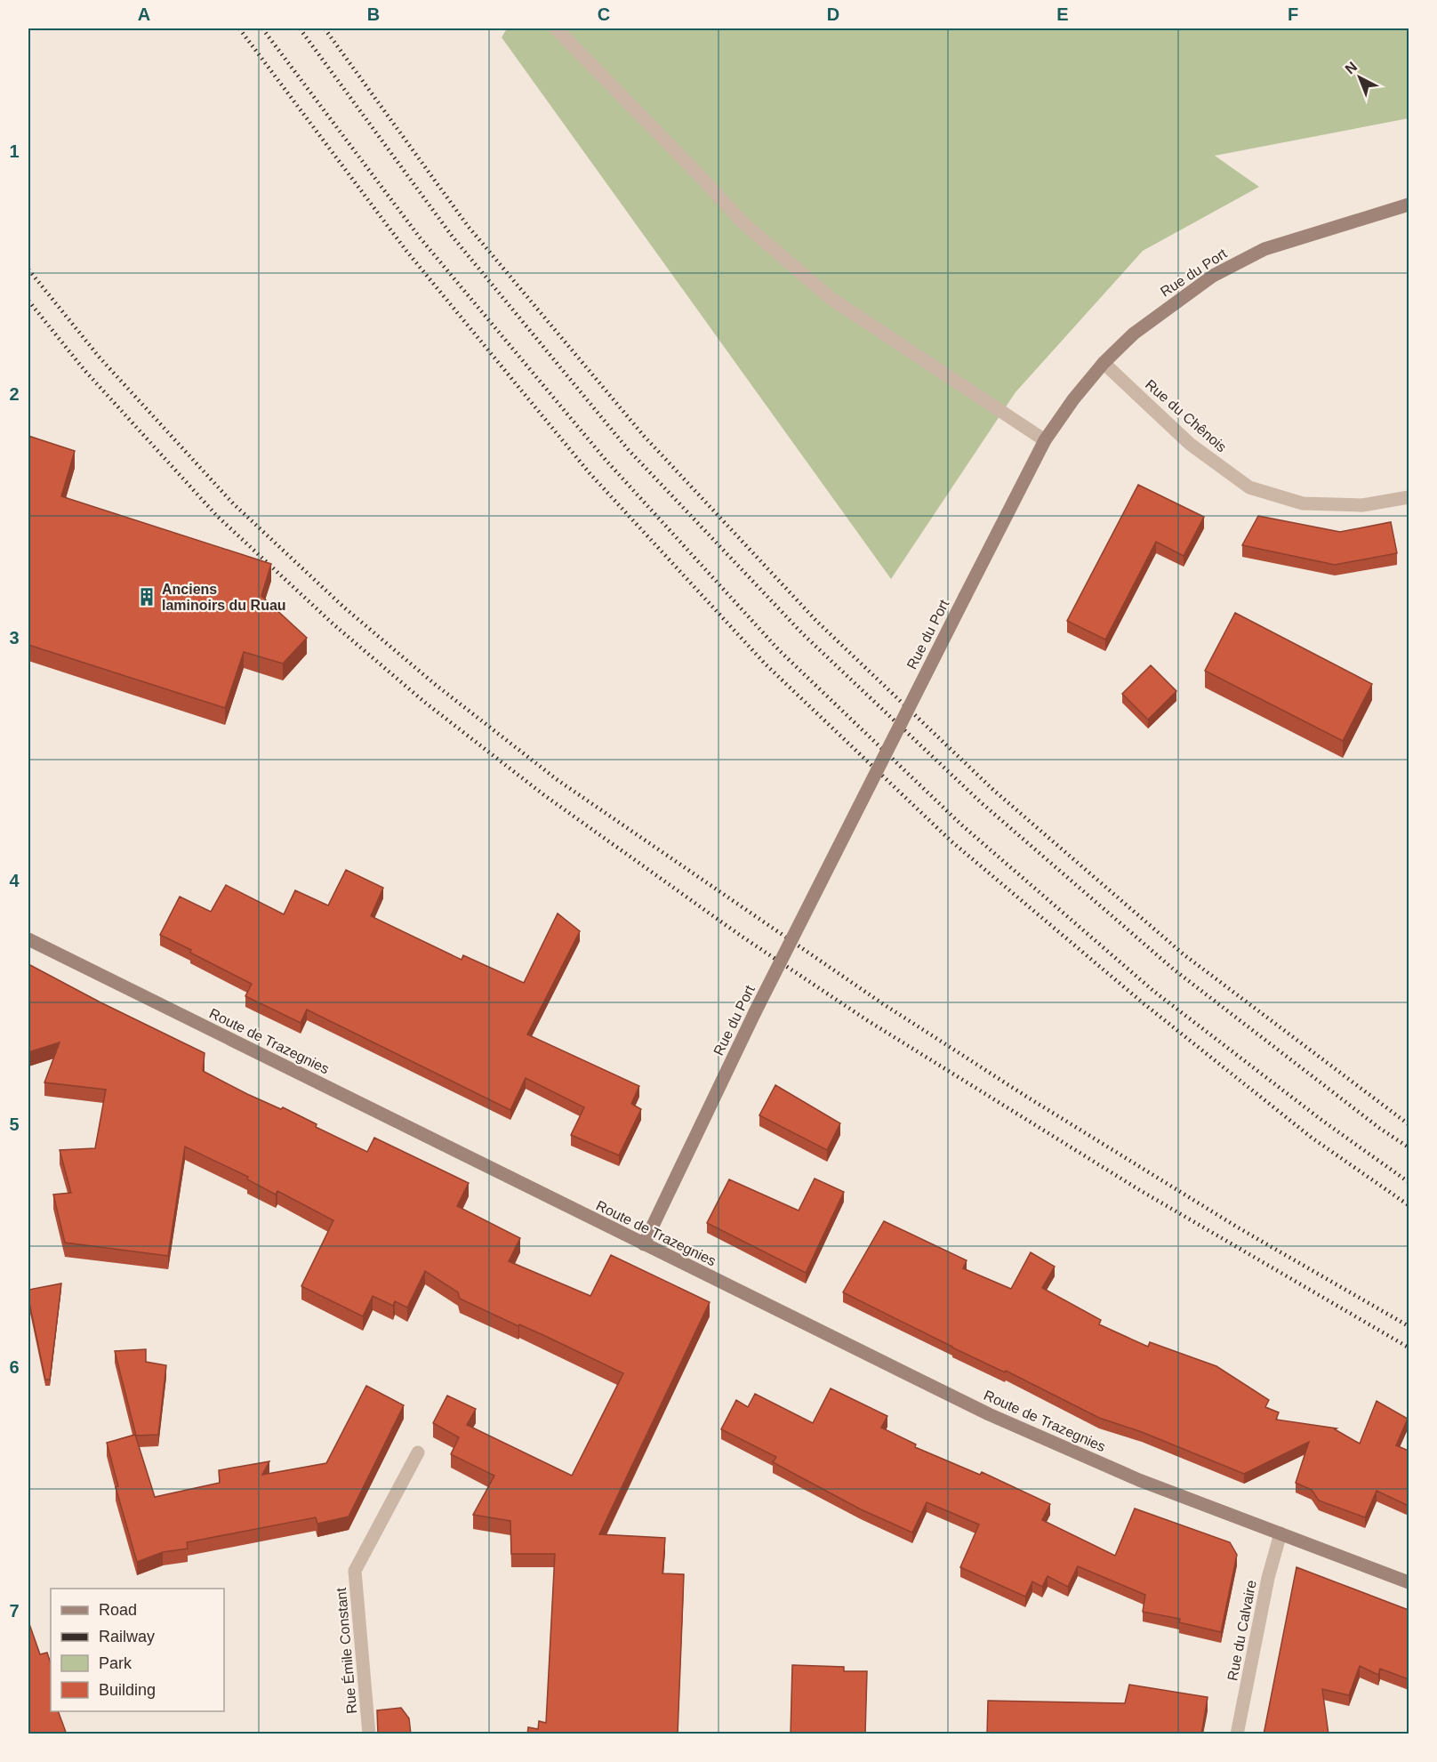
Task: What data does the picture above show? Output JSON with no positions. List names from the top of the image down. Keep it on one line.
{"streets":{"main road":["Rue du Port","Route de Trazegnies"],"street":["Rue du Chênois","Rue du Calvaire","Rue Émile Constant"]},"crossings":[["Rue du Port","Rue du Chênois"],["Rue du Port","Route de Trazegnies"],["Route de Trazegnies","Rue du Calvaire"]],"places":{"building":["Anciens laminoirs du Ruau"]},"legend":["Road","Railway","Park","Building"],"north":"top left","grid":{"columns":["A","B","C","D","E","F"],"rows":["1","2","3","4","5","6","7"]}}
